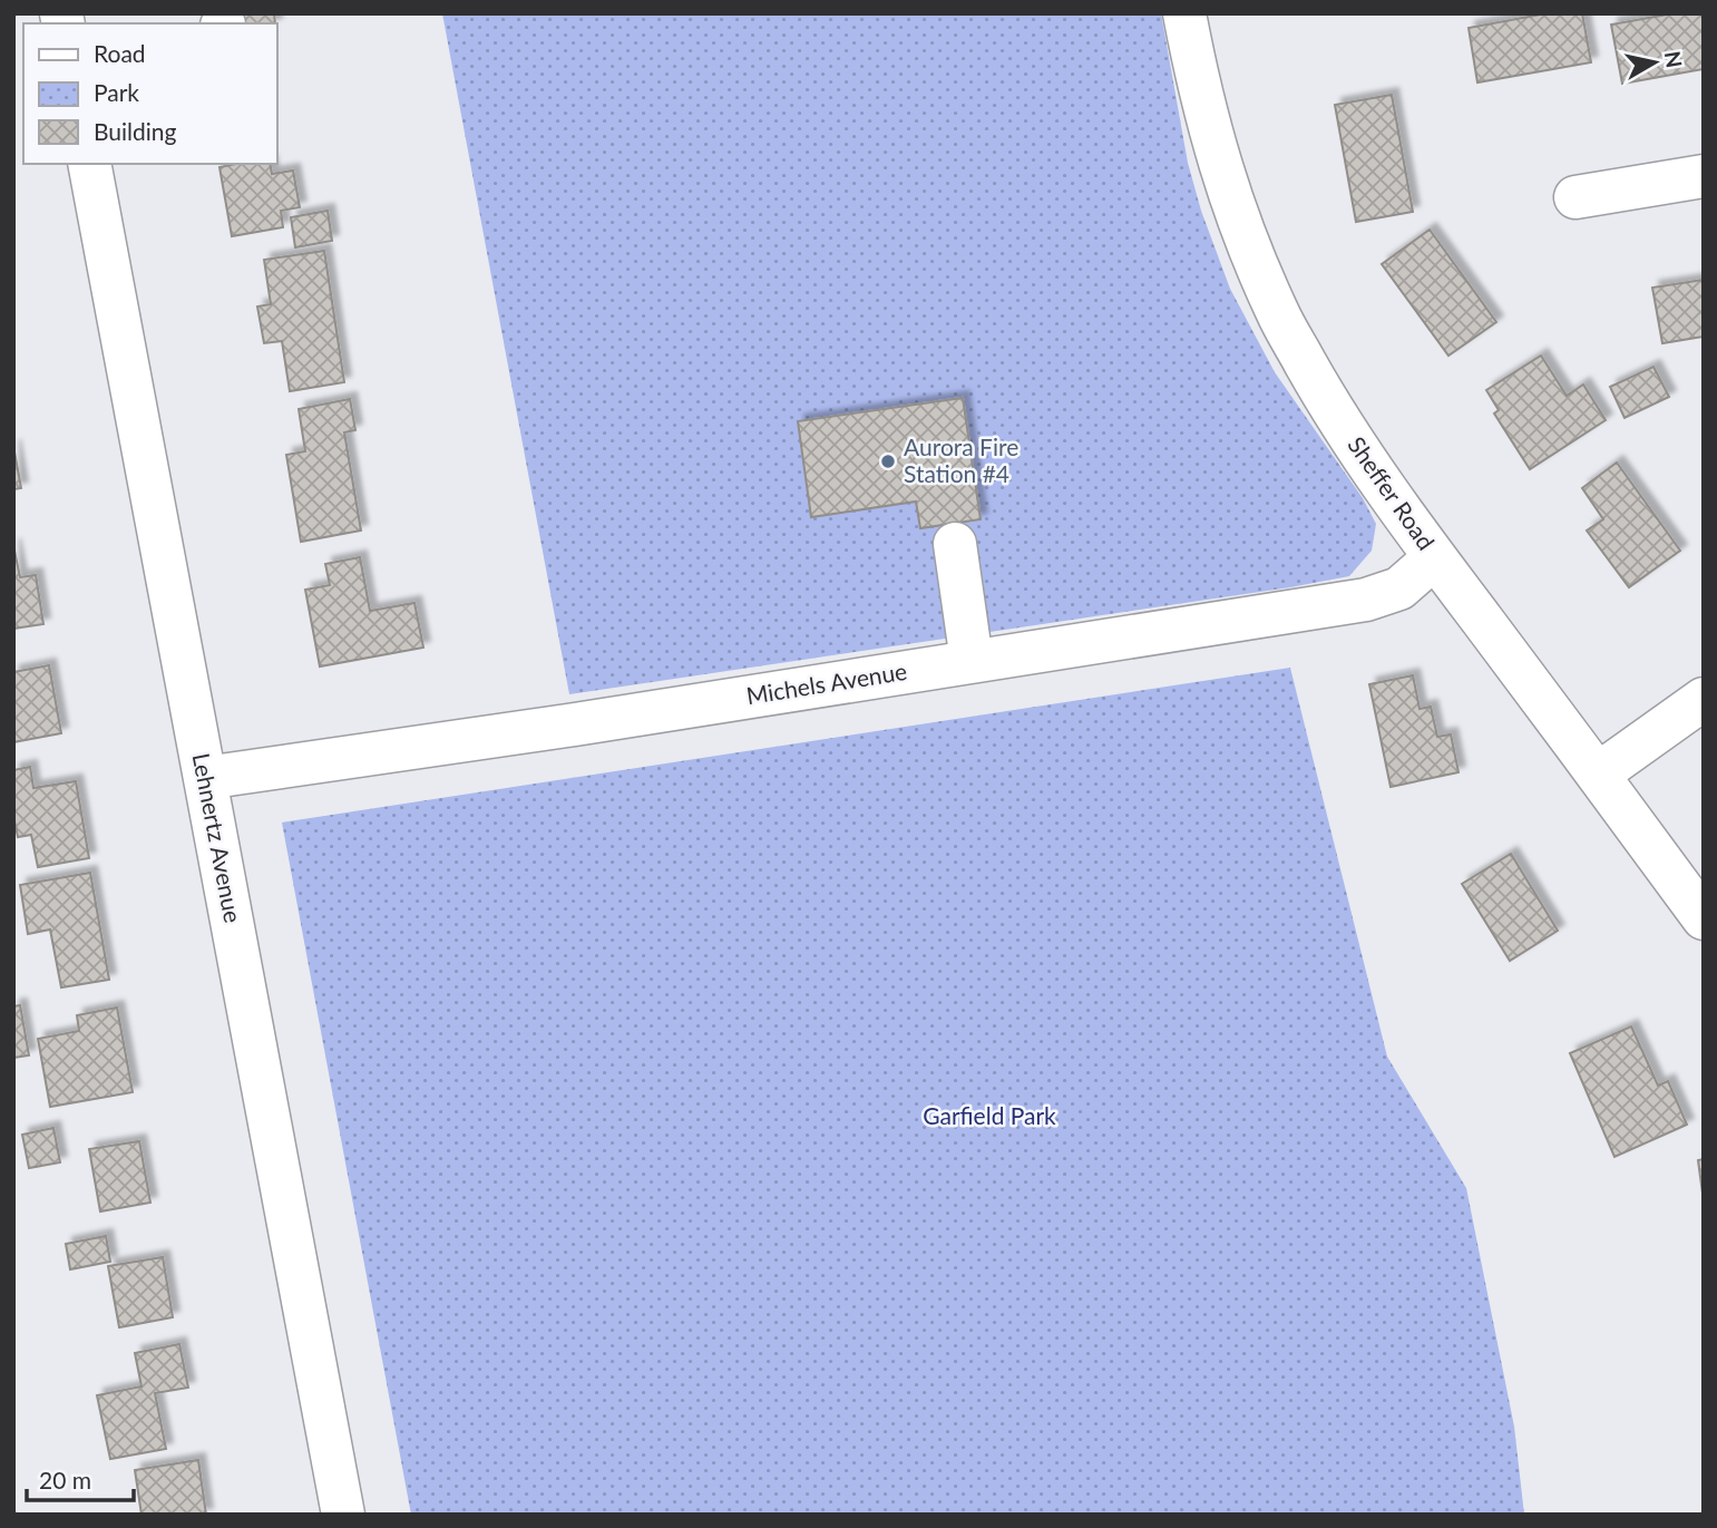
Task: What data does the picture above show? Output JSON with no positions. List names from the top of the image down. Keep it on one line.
{"streets":{"street":["Sheffer Road","Michels Avenue","Lehnertz Avenue"]},"crossings":[["Sheffer Road","Michels Avenue"],["Michels Avenue","Lehnertz Avenue"]],"parks":["Garfield Park"],"places":["Aurora Fire Station #4"],"legend":["Road","Park","Building"],"scale_bar":"20 m","north":"right"}
